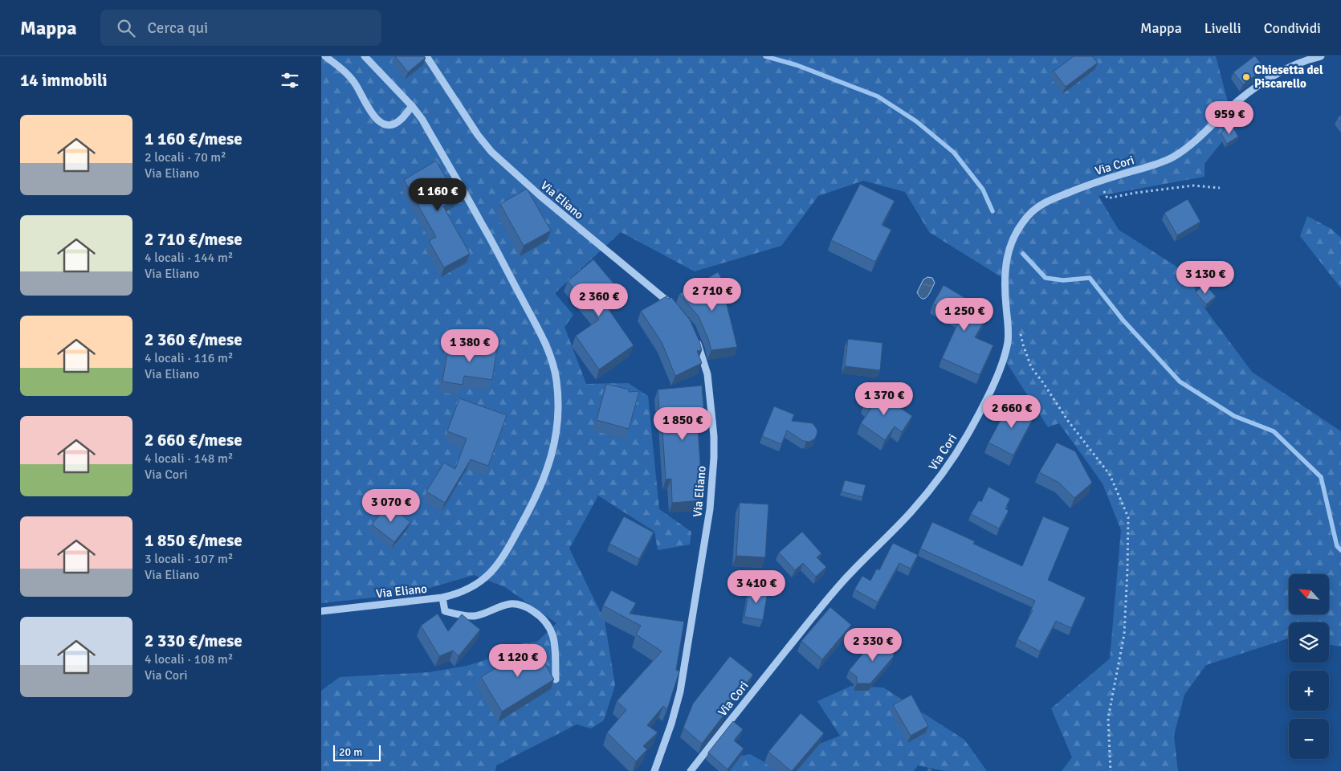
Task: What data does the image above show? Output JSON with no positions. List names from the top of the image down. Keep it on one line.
{"streets":{"street":["Via Cori","Via Eliano"]},"places":["Chiesetta del Piscarello"],"scale_bar":"20 m","north":"top left","page":{"header":"Mappa","search":"Cerca qui","nav":["Mappa","Livelli","Condividi"],"heading":"14 immobili","price":["959 €","1 160 €","3 130 €","2 710 €","2 360 €","1 250 €","1 380 €","1 370 €","2 660 €","1 850 €","3 070 €","3 410 €","2 330 €","1 120 €"],"list":[{"name":"1 160 €/mese","note":"2 locali · 70 m² · Via Eliano"},{"name":"2 710 €/mese","note":"4 locali · 144 m² · Via Eliano"},{"name":"2 360 €/mese","note":"4 locali · 116 m² · Via Eliano"},{"name":"2 660 €/mese","note":"4 locali · 148 m² · Via Cori"},{"name":"1 850 €/mese","note":"3 locali · 107 m² · Via Eliano"},{"name":"2 330 €/mese","note":"4 locali · 108 m² · Via Cori"}],"map_buttons":["+","−"],"scale":"20 m"}}
